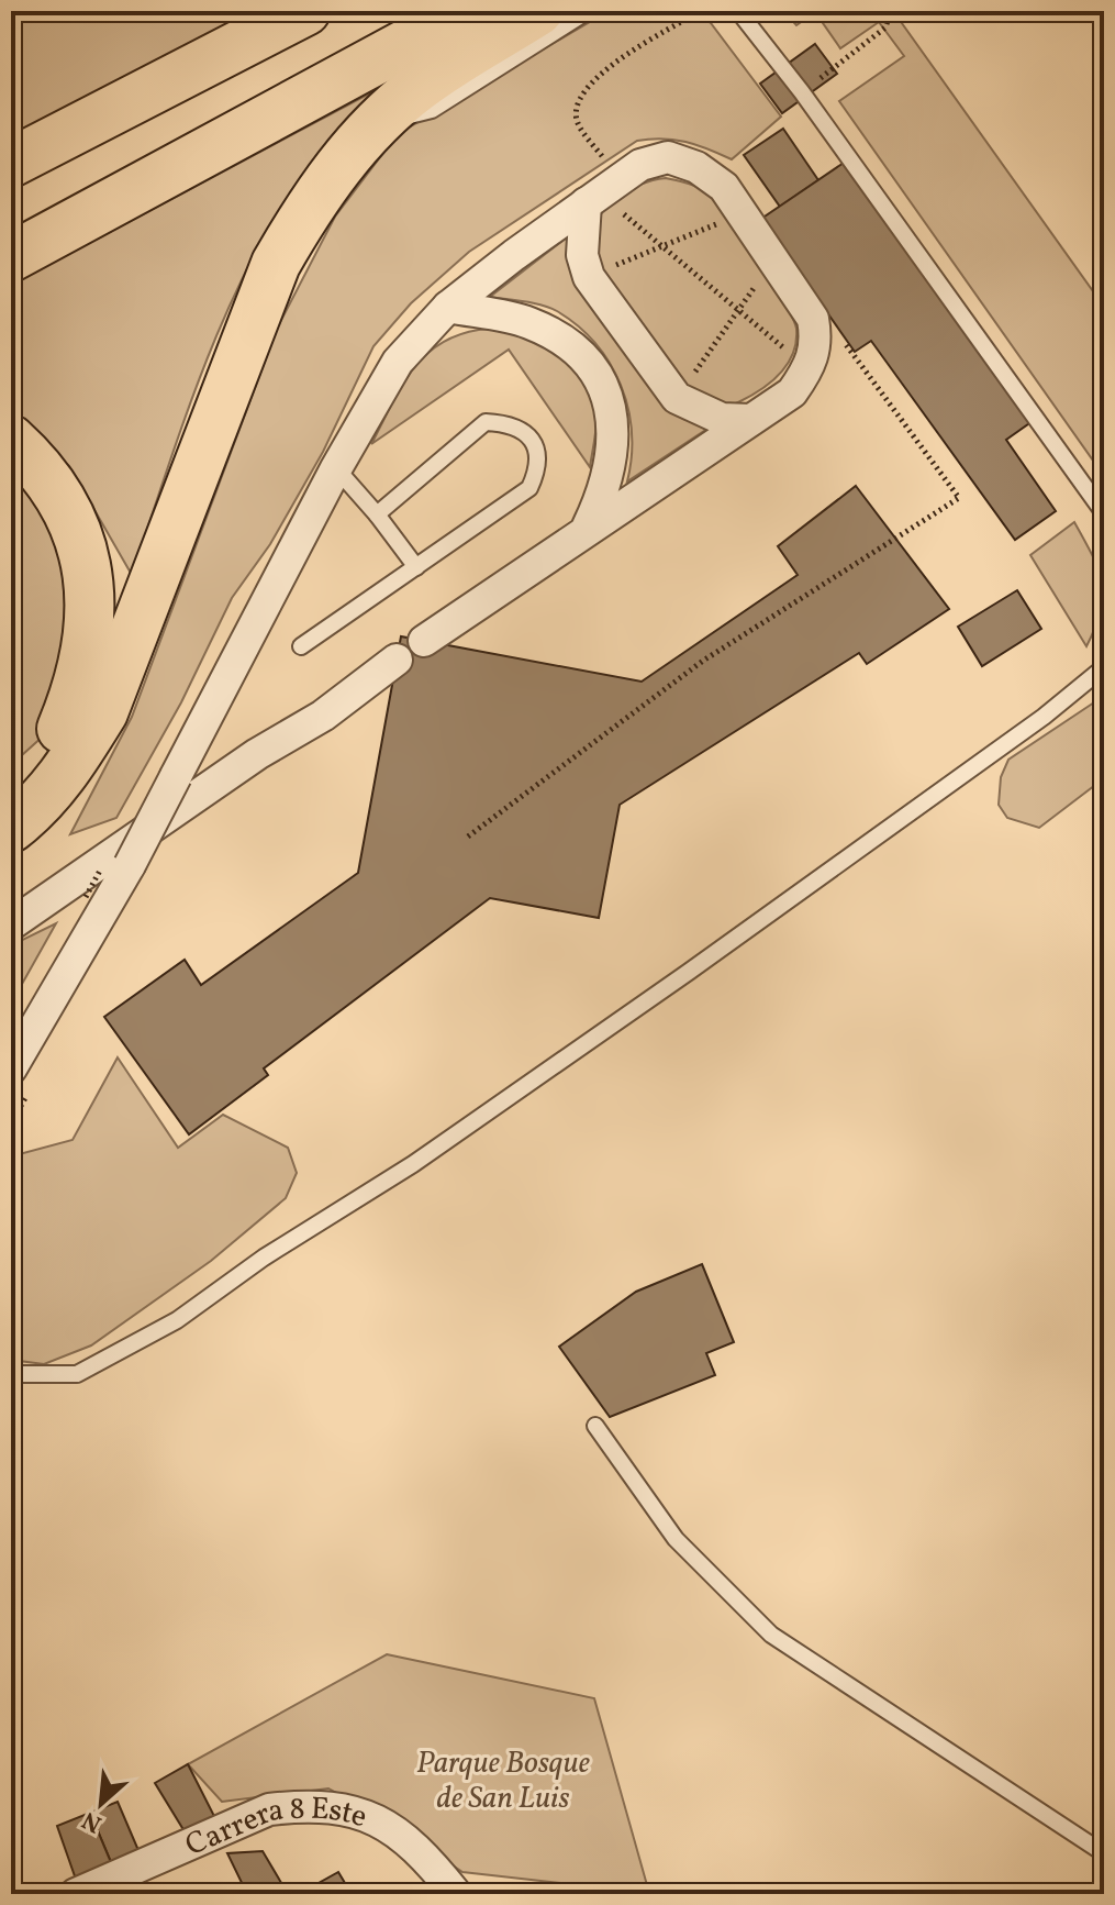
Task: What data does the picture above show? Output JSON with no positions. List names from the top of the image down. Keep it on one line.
{"streets":{"street":["Carrera 8 Este"]},"parks":["Parque Bosque de San Luis"],"north":"bottom left"}
